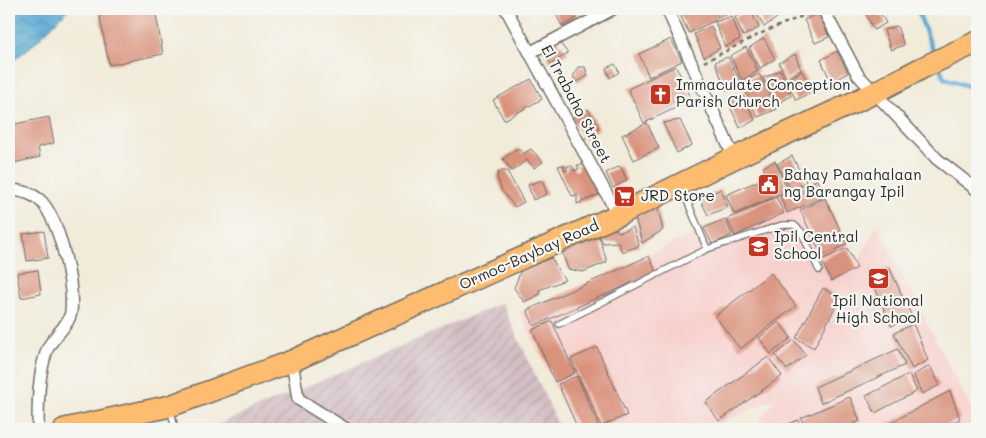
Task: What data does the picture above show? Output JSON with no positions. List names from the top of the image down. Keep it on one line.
{"streets":{"highway":["Ormoc-Baybay Road"],"street":["El Trabaho Street"]},"crossings":[["El Trabaho Street","Ormoc-Baybay Road"]],"places":{"church":["Immaculate Conception Parish Church"],"public building":["Bahay Pamahalaan ng Barangay Ipil"],"supermarket":["JRD Store"],"school or university":["Ipil Central School","Ipil National High School"]}}
